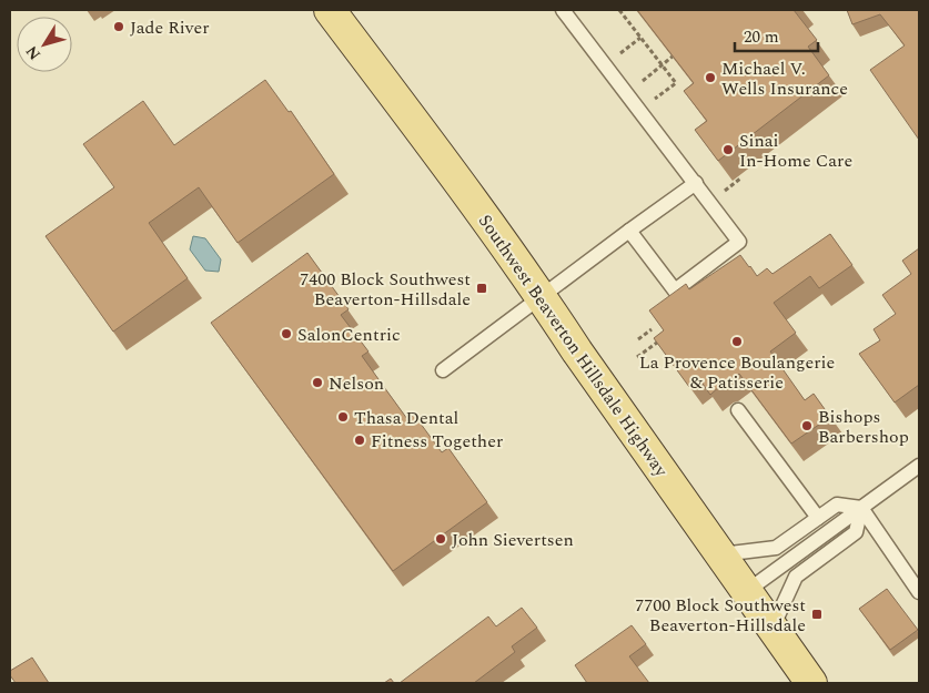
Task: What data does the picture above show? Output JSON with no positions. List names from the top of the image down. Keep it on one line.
{"streets":{"main road":["Southwest Beaverton Hillsdale Highway"]},"places":{"other":["Jade River","Michael V. Wells Insurance","Sinai In-Home Care","SalonCentric","La Provence Boulangerie & Patisserie","Nelson","Thasa Dental","Bishops Barbershop","Fitness Together","John Sievertsen"],"transit":["7400 Block Southwest Beaverton-Hillsdale","7700 Block Southwest Beaverton-Hillsdale"]},"scale_bar":"20 m","north":"bottom left"}
